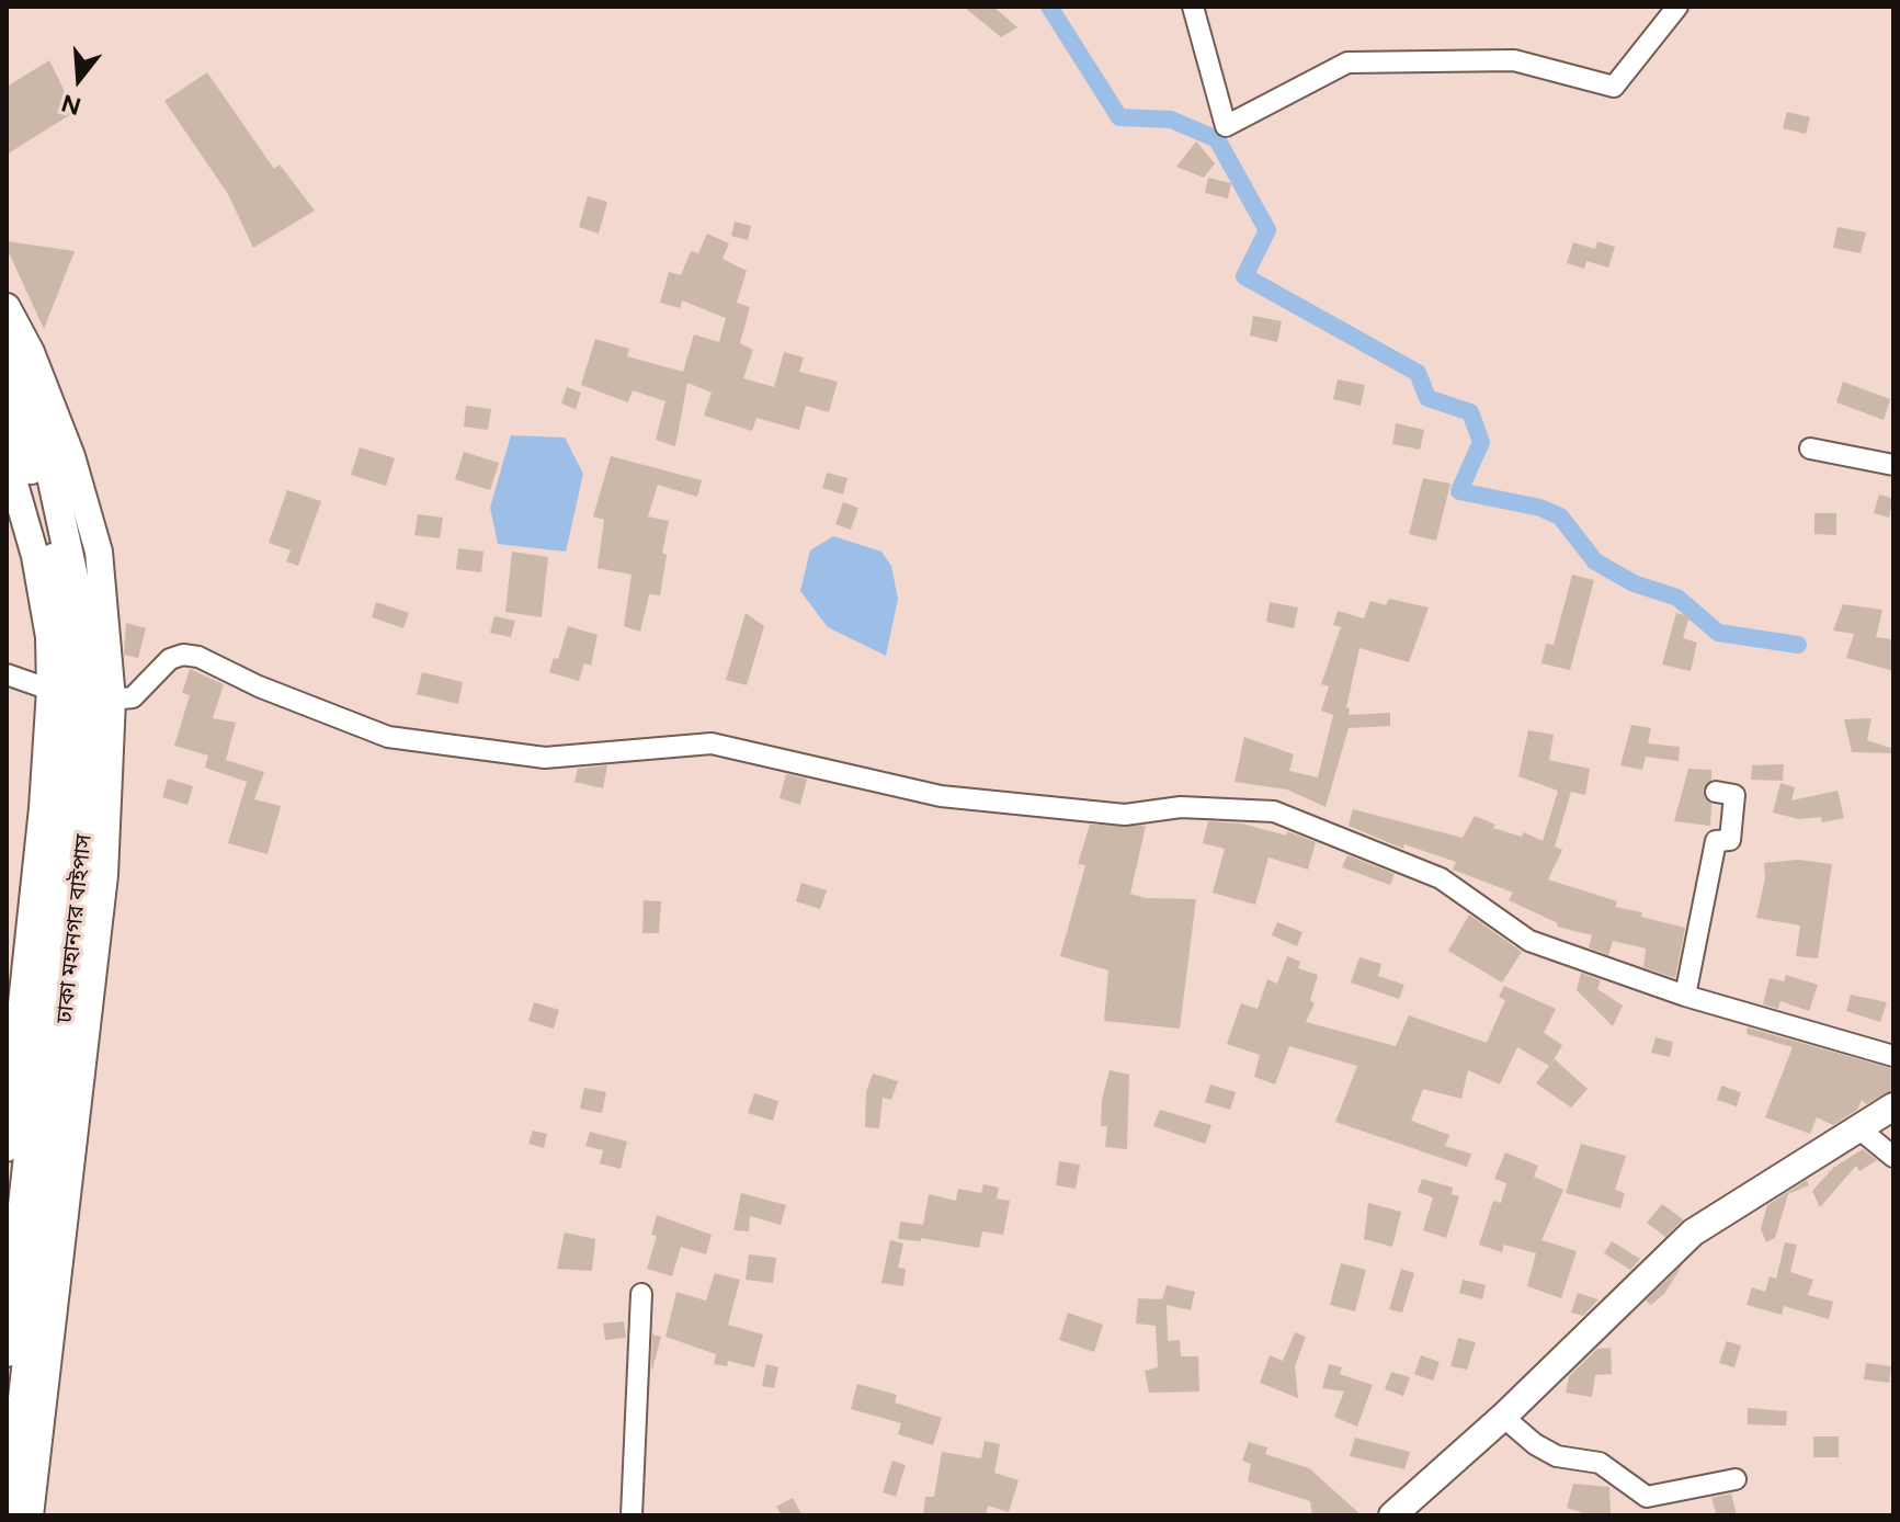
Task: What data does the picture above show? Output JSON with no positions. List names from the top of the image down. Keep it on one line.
{"streets":{"highway":["ঢাকা মহানগর বাইপাস"]},"north":"bottom"}
